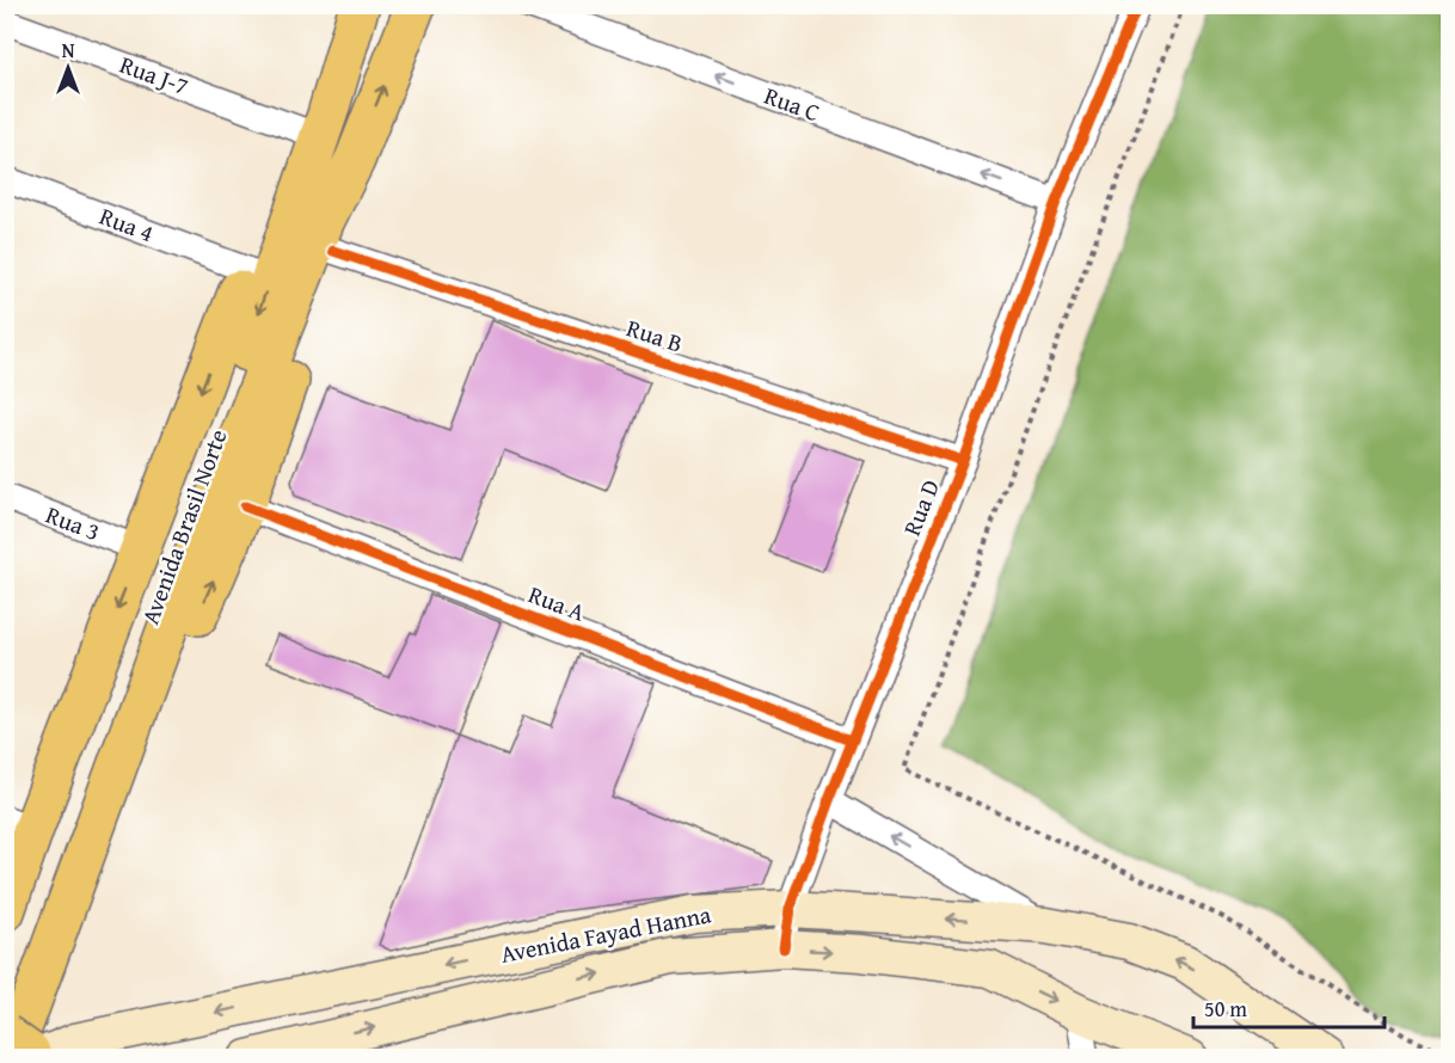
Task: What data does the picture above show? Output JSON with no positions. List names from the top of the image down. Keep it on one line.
{"streets":{"main road":["Avenida Brasil Norte","Avenida Fayad Hanna"],"street":["Rua J-7","Rua C","Rua 4","Rua B","Rua D","Rua 3","Rua A"]},"crossings":[["Rua J-7","Avenida Brasil Norte"],["Rua C","Rua D"],["Rua 4","Avenida Brasil Norte"],["Rua B","Rua D"],["Rua B","Avenida Brasil Norte"],["Rua D","Rua A"],["Rua D","Avenida Fayad Hanna"],["Rua 3","Avenida Brasil Norte"],["Avenida Brasil Norte","Rua A"],["Avenida Brasil Norte","Avenida Fayad Hanna"]],"one_way":["Rua C"],"scale_bar":"50 m","north":"top"}
